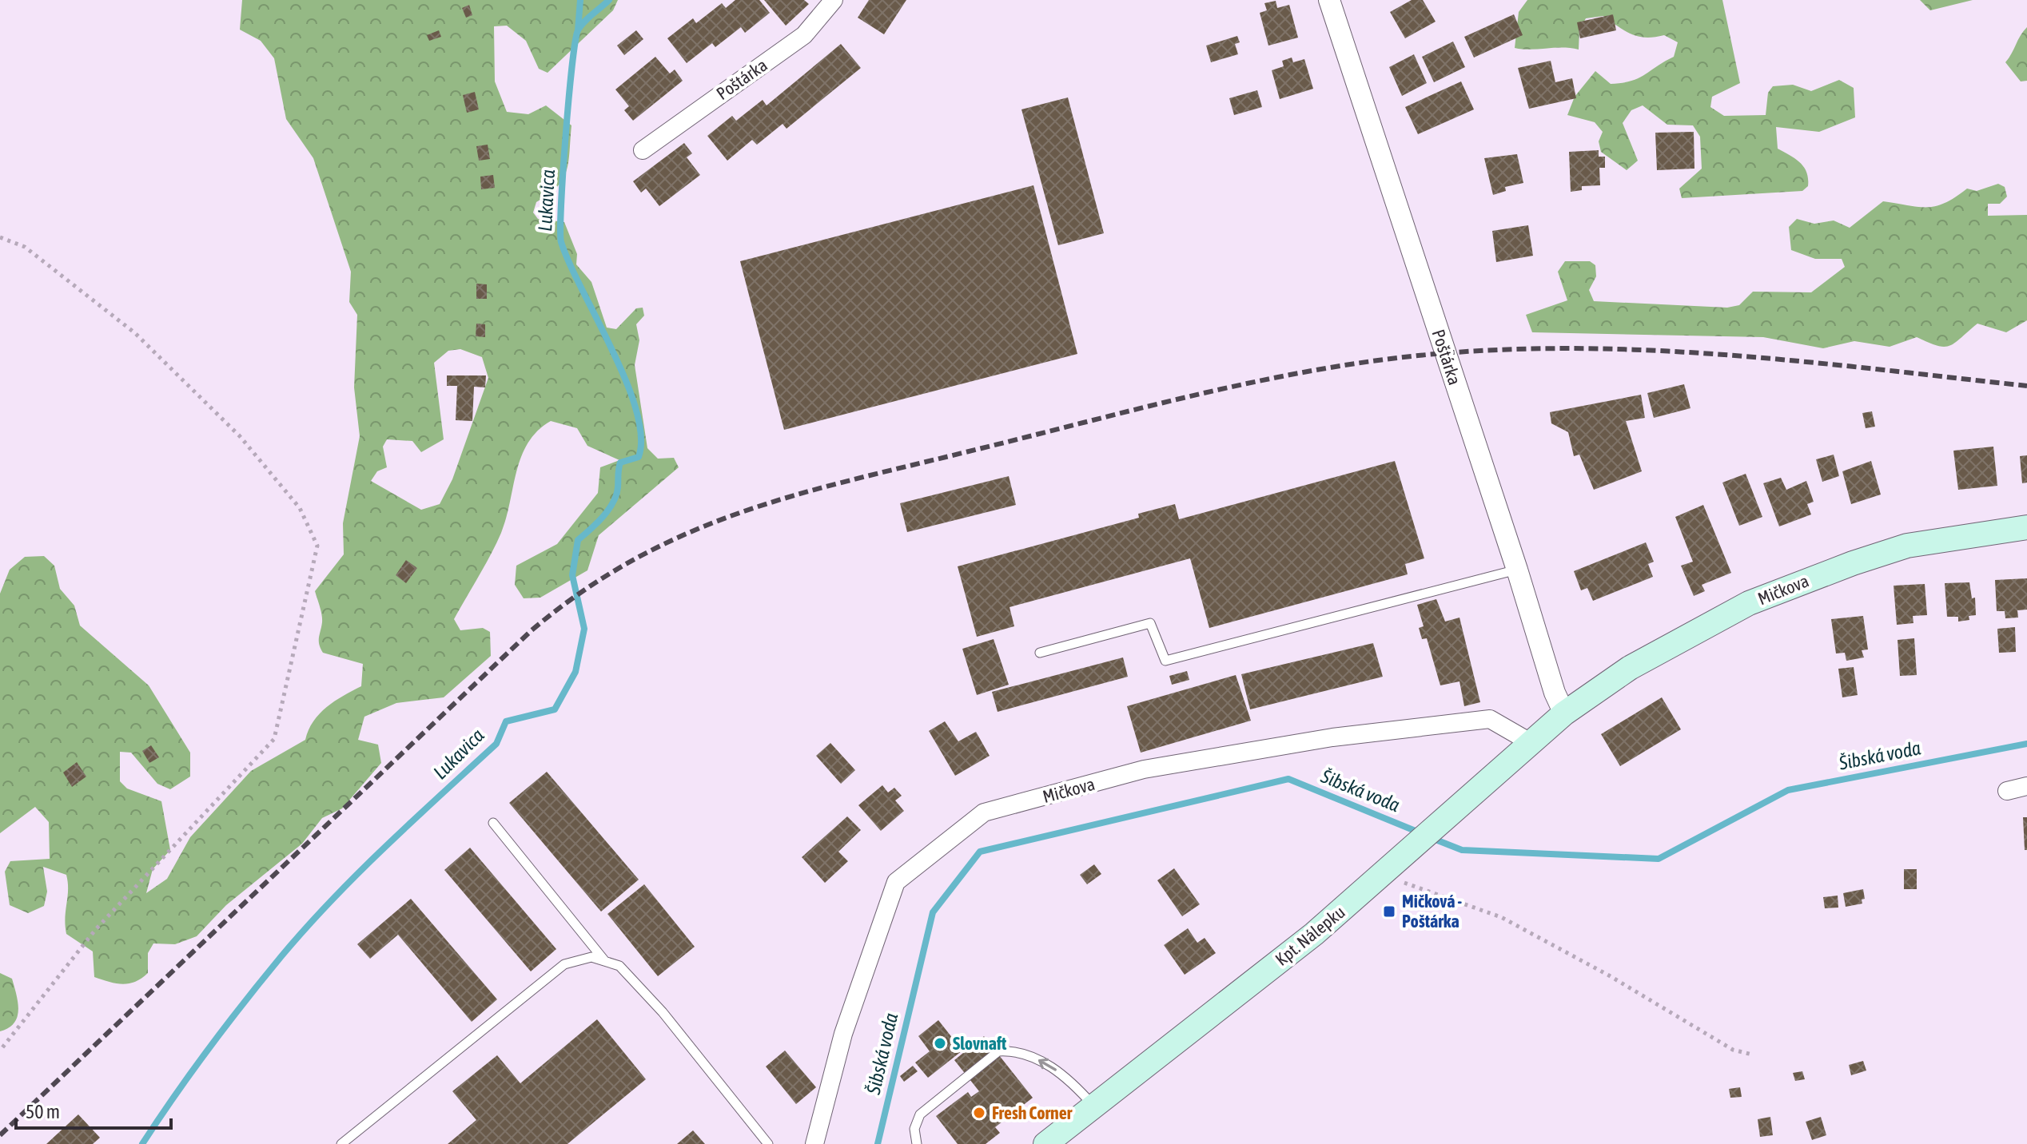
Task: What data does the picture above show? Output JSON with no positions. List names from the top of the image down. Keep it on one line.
{"streets":{"main road":["Mičkova","Kpt. Nálepku"],"street":["Poštárka"]},"crossings":[["Poštárka","Mičkova"],["Poštárka","Kpt. Nálepku"],["Mičkova","Kpt. Nálepku"]],"water":["Lukavica","Šibská voda"],"places":{"transit":["Mičková - Poštárka"],"other":["Slovnaft","Fresh Corner"]},"scale_bar":"50 m"}
